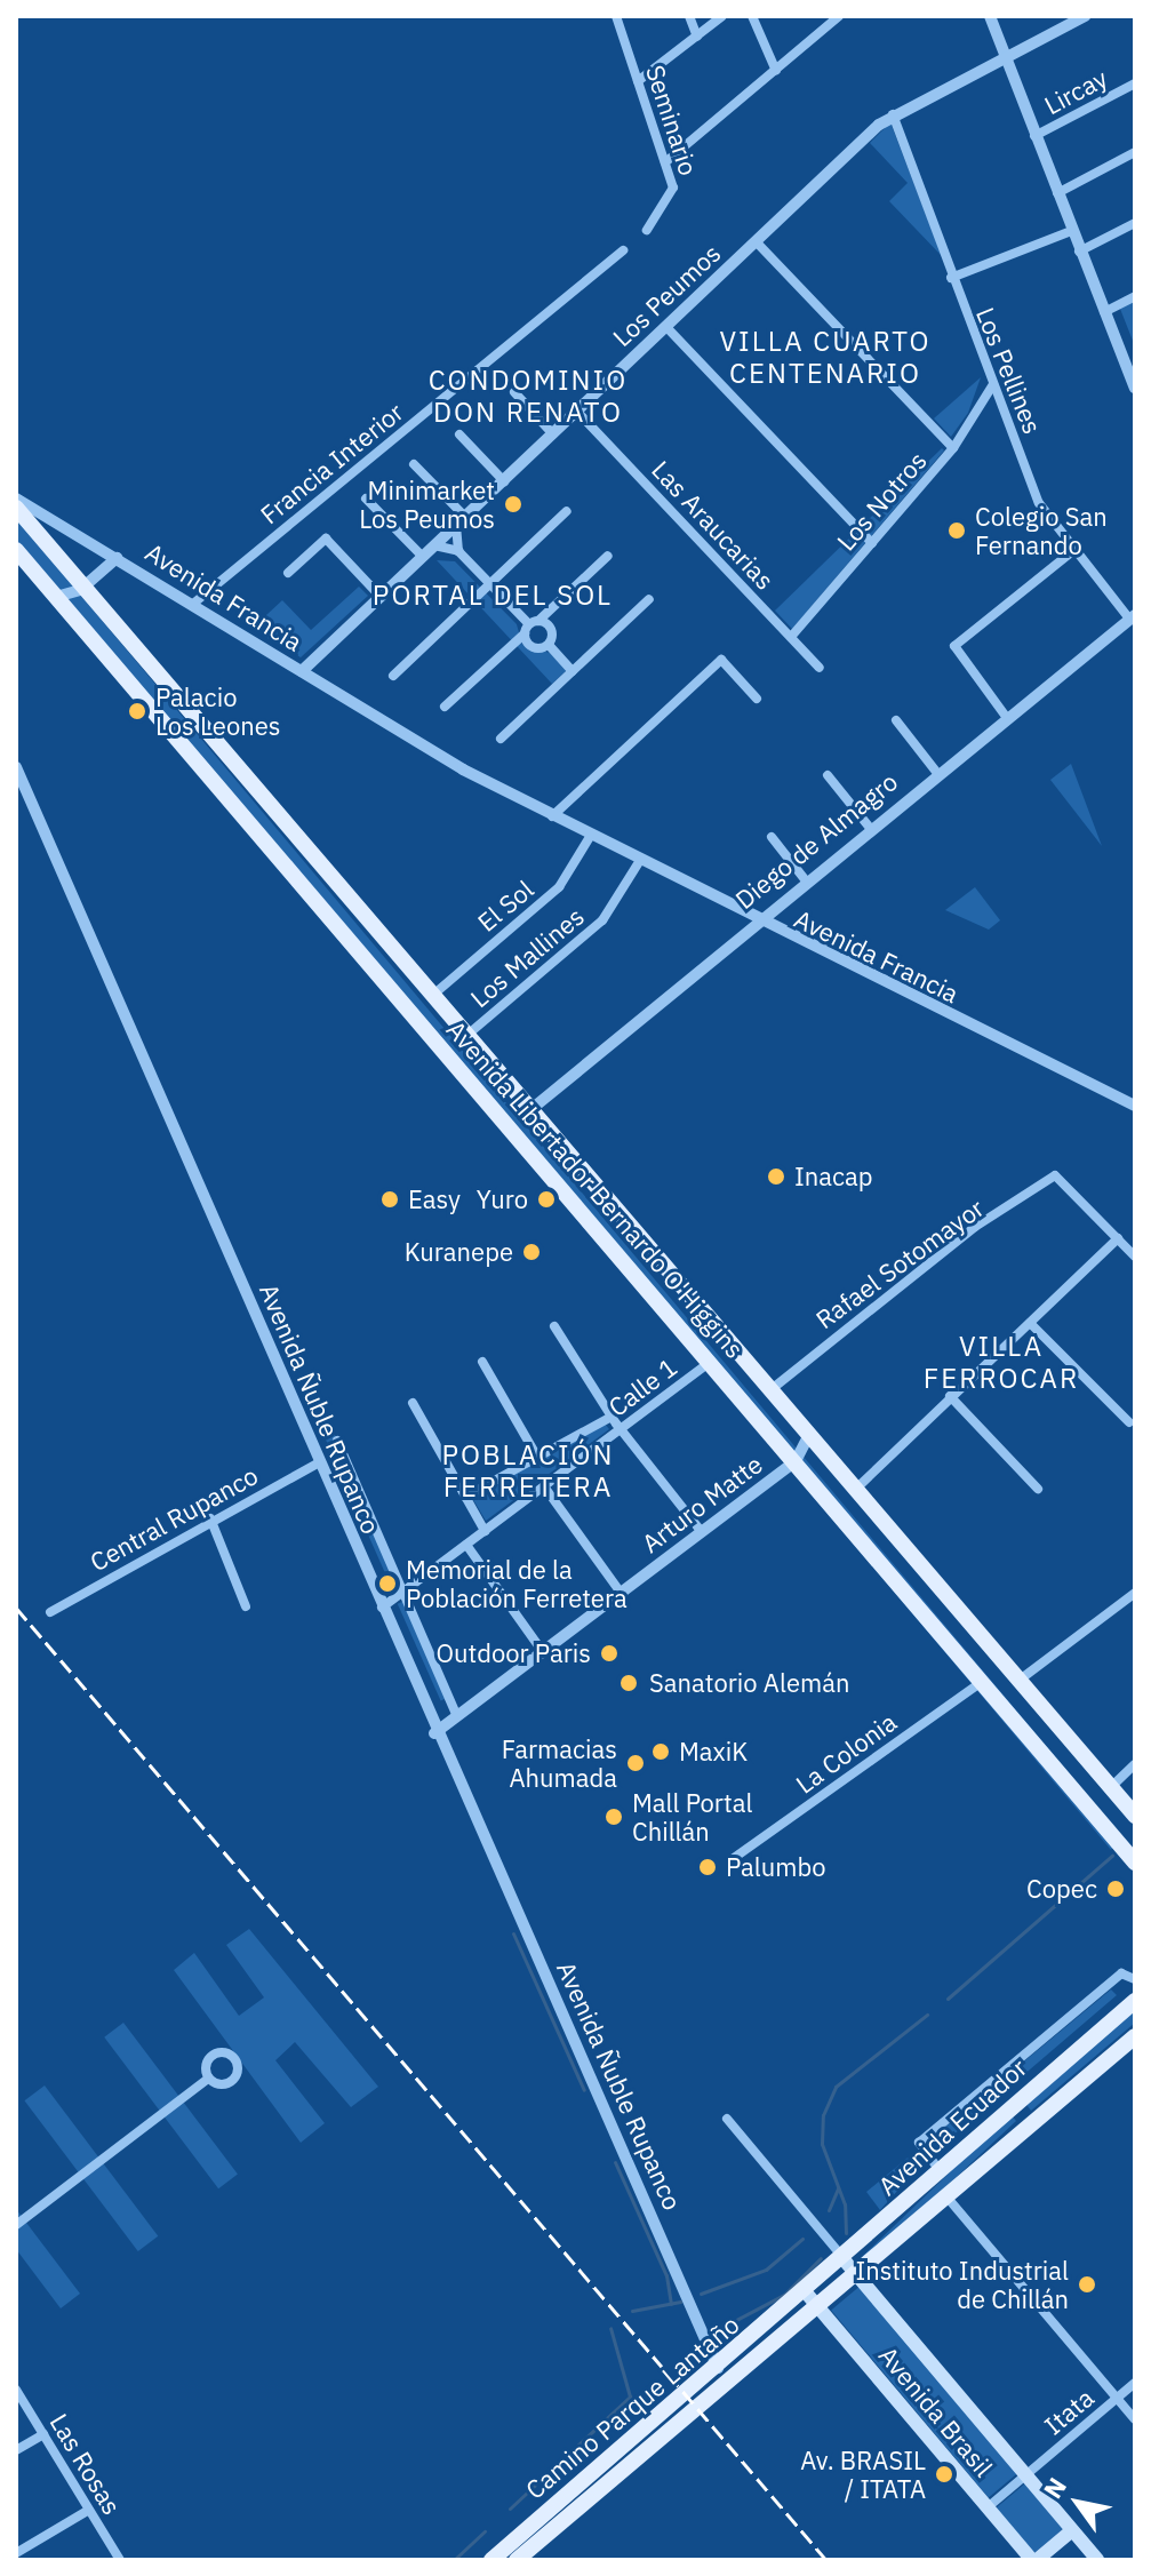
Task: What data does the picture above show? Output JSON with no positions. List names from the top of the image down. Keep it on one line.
{"streets":{"main road":["Avenida Libertador Bernardo O'Higgins","Avenida Ecuador","Camino Parque Lantaño","Avenida Brasil"],"street":["Lircay","Seminario","Los Peumos","Los Pellines","Francia Interior","Los Notros","Las Araucarias","Avenida Francia","Diego de Almagro","El Sol","Los Mallines","Rafael Sotomayor","Calle 1","Avenida Ñuble Rupanco","Arturo Matte","Central Rupanco","La Colonia","Itata","Las Rosas"]},"crossings":[["Los Peumos","Los Pellines"],["Los Peumos","Las Araucarias"],["Los Peumos","Avenida Francia"],["Los Pellines","Los Notros"],["Los Pellines","Diego de Almagro"],["Francia Interior","Avenida Francia"],["Los Notros","Las Araucarias"],["Avenida Francia","Diego de Almagro"],["Avenida Francia","El Sol"],["Avenida Francia","Los Mallines"],["Diego de Almagro","Avenida Libertador Bernardo O'Higgins"],["El Sol","Avenida Libertador Bernardo O'Higgins"],["Los Mallines","Avenida Libertador Bernardo O'Higgins"],["Avenida Libertador Bernardo O'Higgins","Rafael Sotomayor"],["Avenida Libertador Bernardo O'Higgins","Calle 1"],["Avenida Libertador Bernardo O'Higgins","Arturo Matte"],["Avenida Libertador Bernardo O'Higgins","La Colonia"],["Calle 1","Avenida Ñuble Rupanco"],["Avenida Ñuble Rupanco","Arturo Matte"],["Avenida Ñuble Rupanco","Central Rupanco"],["Avenida Ñuble Rupanco","Camino Parque Lantaño"],["Avenida Ecuador","Camino Parque Lantaño"],["Avenida Ecuador","Avenida Brasil"],["Camino Parque Lantaño","Avenida Brasil"],["Avenida Brasil","Itata"]],"districts":["VILLA CUARTO CENTENARIO","CONDOMINIO DON RENATO","PORTAL DEL SOL","VILLA FERROCAR","POBLACIÓN FERRETERA"],"places":["Minimarket Los Peumos","Colegio San Fernando","Palacio Los Leones","Inacap","Easy","Yuro","Kuranepe","Memorial de la Población Ferretera","Outdoor Paris","Sanatorio Alemán","MaxiK","Farmacias Ahumada","Mall Portal Chillán","Palumbo","Copec","Instituto Industrial de Chillán","Av. BRASIL / ITATA"],"north":"top left"}
